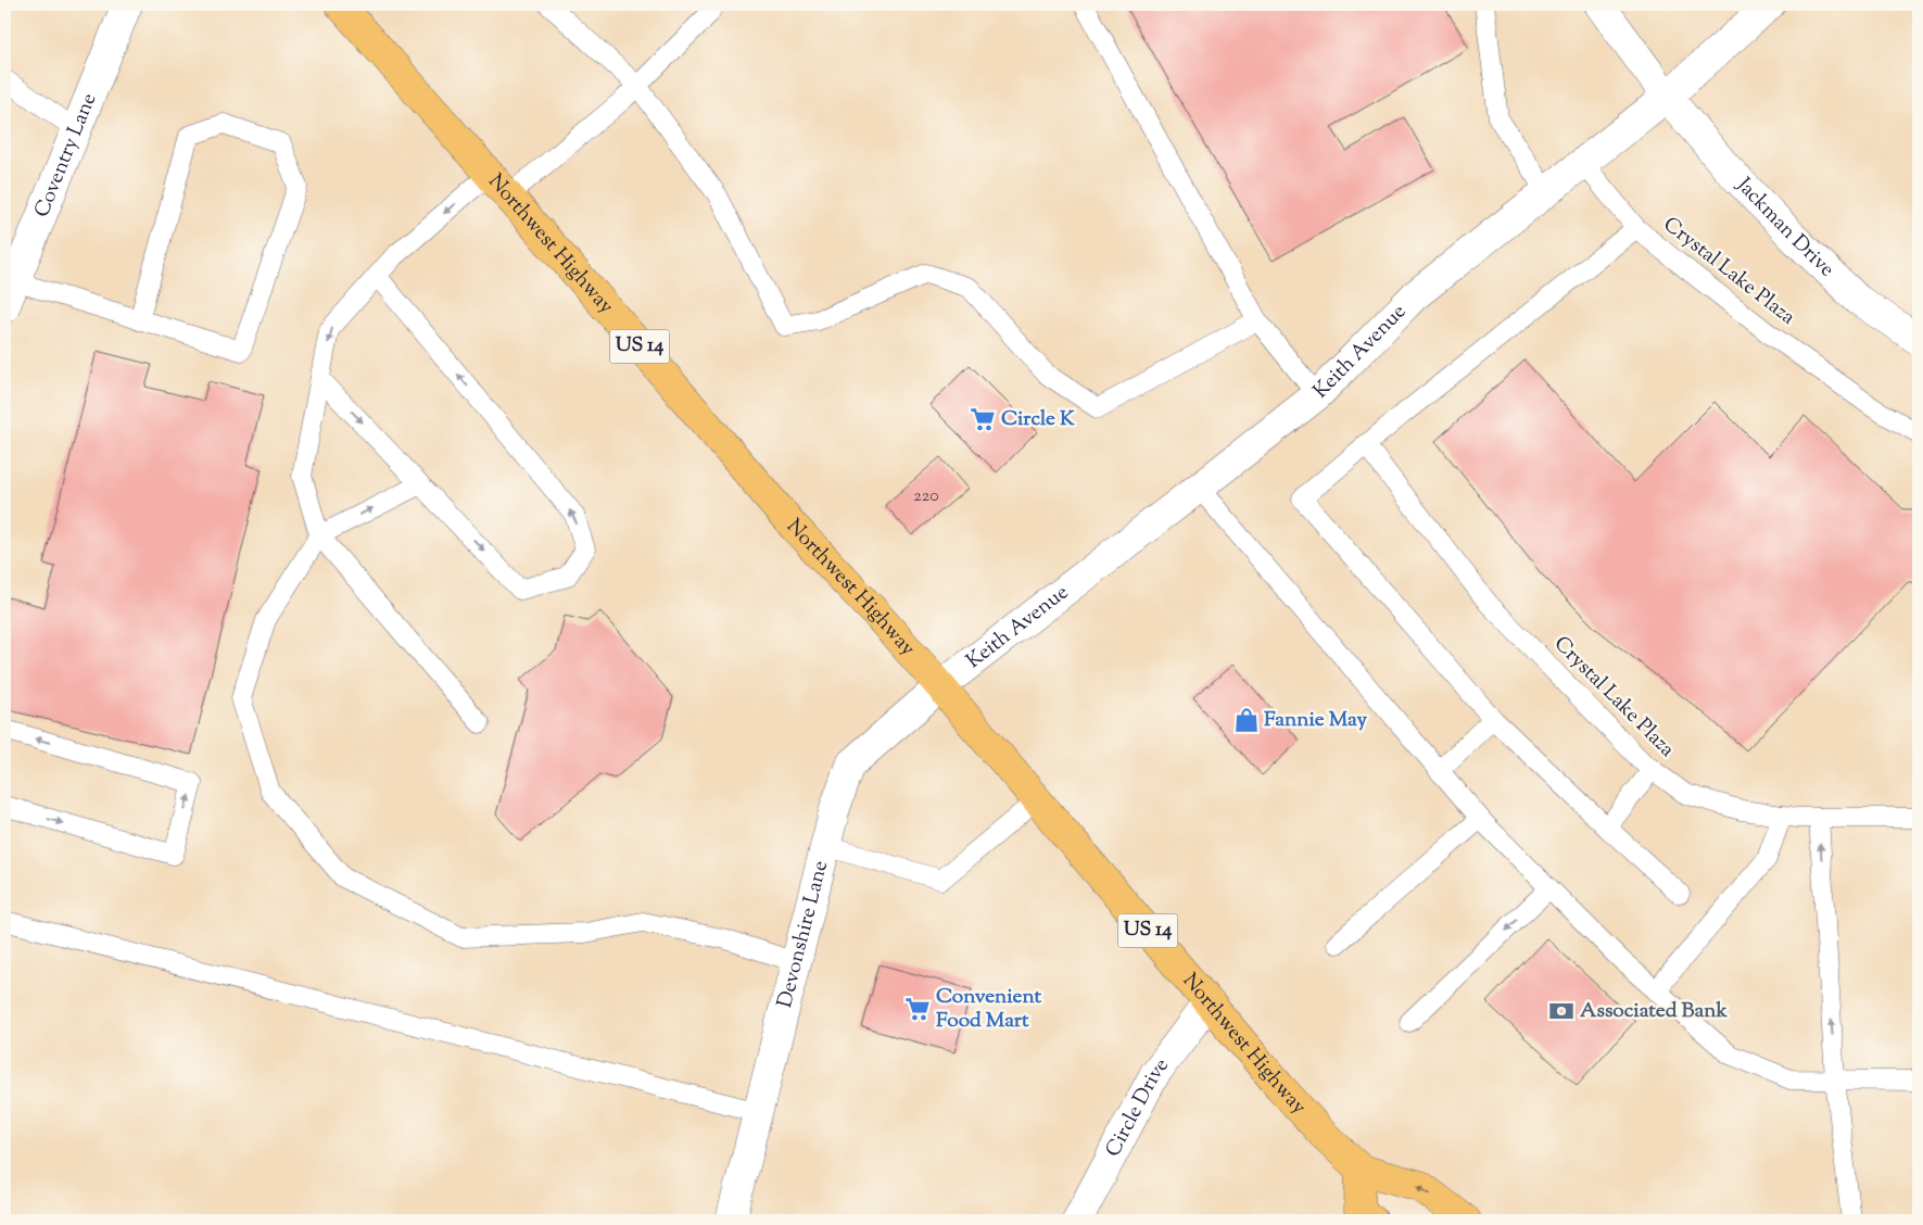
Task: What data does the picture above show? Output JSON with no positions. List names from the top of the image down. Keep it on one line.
{"streets":{"main road":["Northwest Highway","US 14"],"street":["Coventry Lane","Jackman Drive","Keith Avenue","Devonshire Lane","Circle Drive"],"lane":["Crystal Lake Plaza"]},"crossings":[["Jackman Drive","Keith Avenue"],["Northwest Highway","Keith Avenue"],["Northwest Highway","Devonshire Lane"],["Northwest Highway","Circle Drive"],["Crystal Lake Plaza","Keith Avenue"],["Keith Avenue","Devonshire Lane"]],"places":{"supermarket":["Circle K","Convenient Food Mart"],"shop":["Fannie May"],"bank":["Associated Bank"]},"house_numbers":["220"]}
